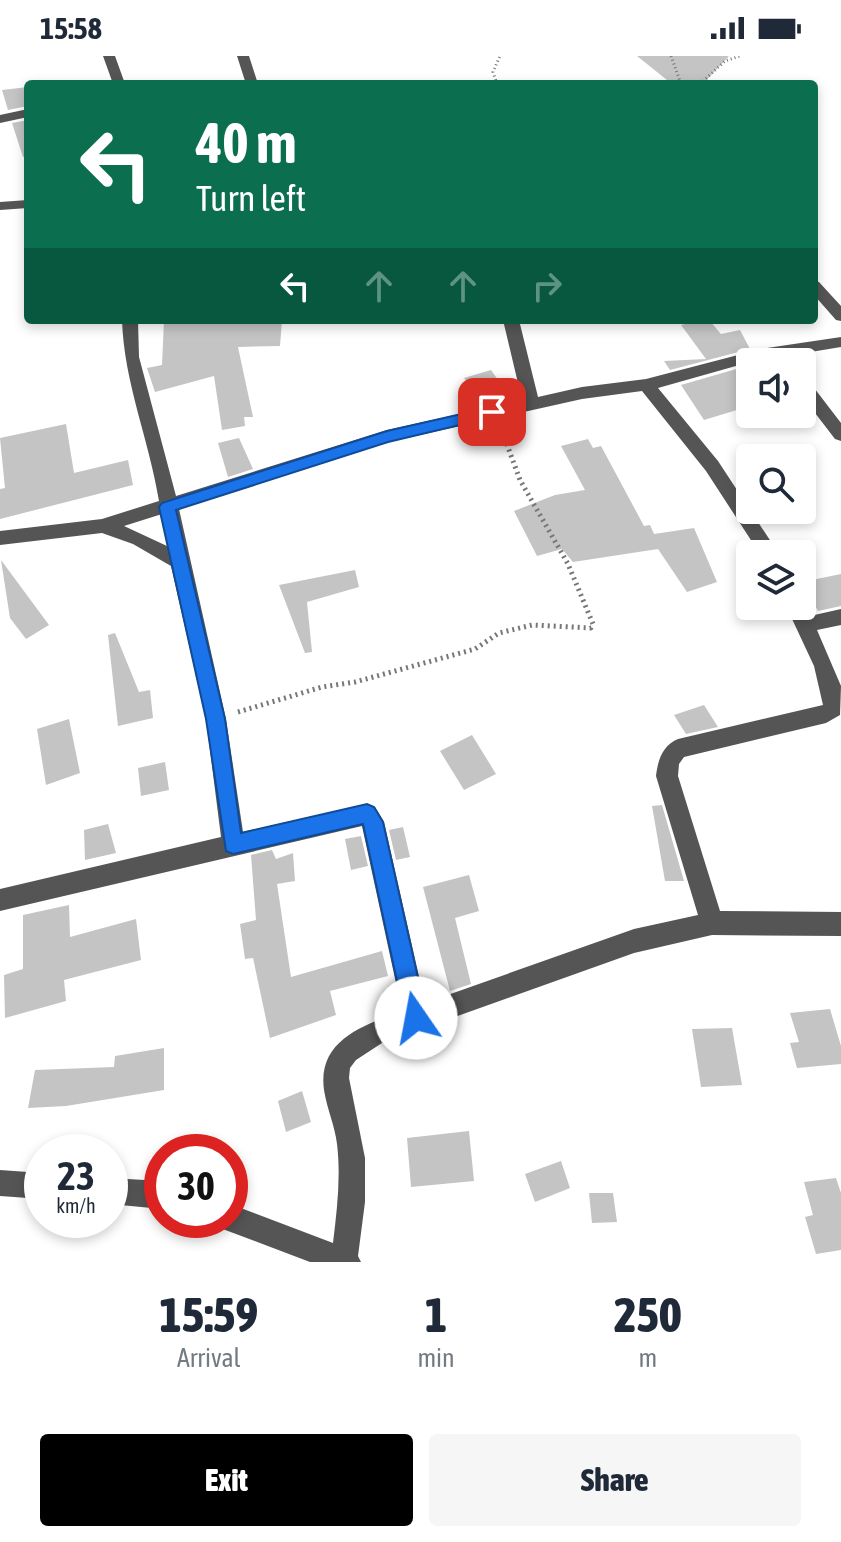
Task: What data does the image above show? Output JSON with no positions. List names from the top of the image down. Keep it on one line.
{"page":{"status":"15:58","turn":["40 m","Turn left"],"speed":"23 km/h","limit":"30","eta":["15:59","Arrival","1","min","250","m"],"buttons":["Exit","Share"]}}
